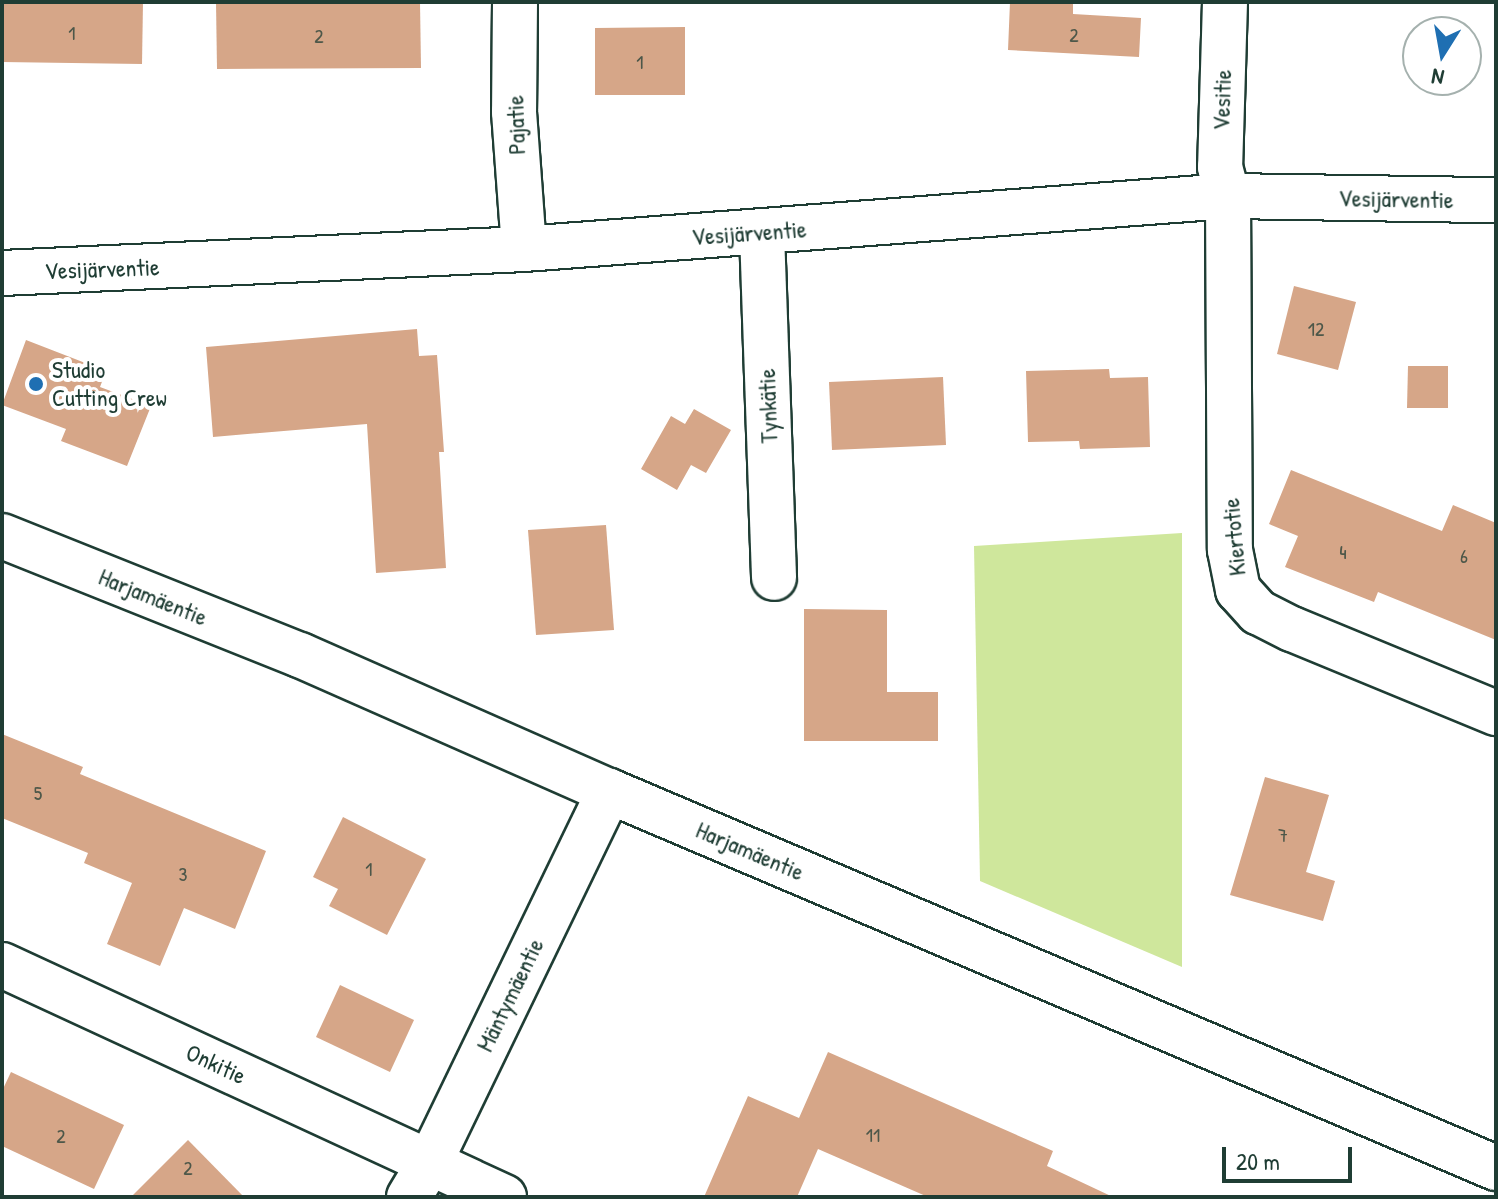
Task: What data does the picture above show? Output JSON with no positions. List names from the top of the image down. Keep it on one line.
{"streets":{"street":["Vesitie","Pajatie","Vesijärventie","Tynkätie","Kiertotie","Harjamäentie","Mäntymäentie","Onkitie"]},"crossings":[["Vesitie","Vesijärventie"],["Vesitie","Kiertotie"],["Pajatie","Vesijärventie"],["Vesijärventie","Tynkätie"],["Vesijärventie","Kiertotie"],["Harjamäentie","Mäntymäentie"],["Mäntymäentie","Onkitie"]],"places":["Studio Cutting Crew"],"house_numbers":["1","2","2","1","12","4","6","5","7","1","3","11","2","2"],"scale_bar":"20 m","north":"bottom"}
